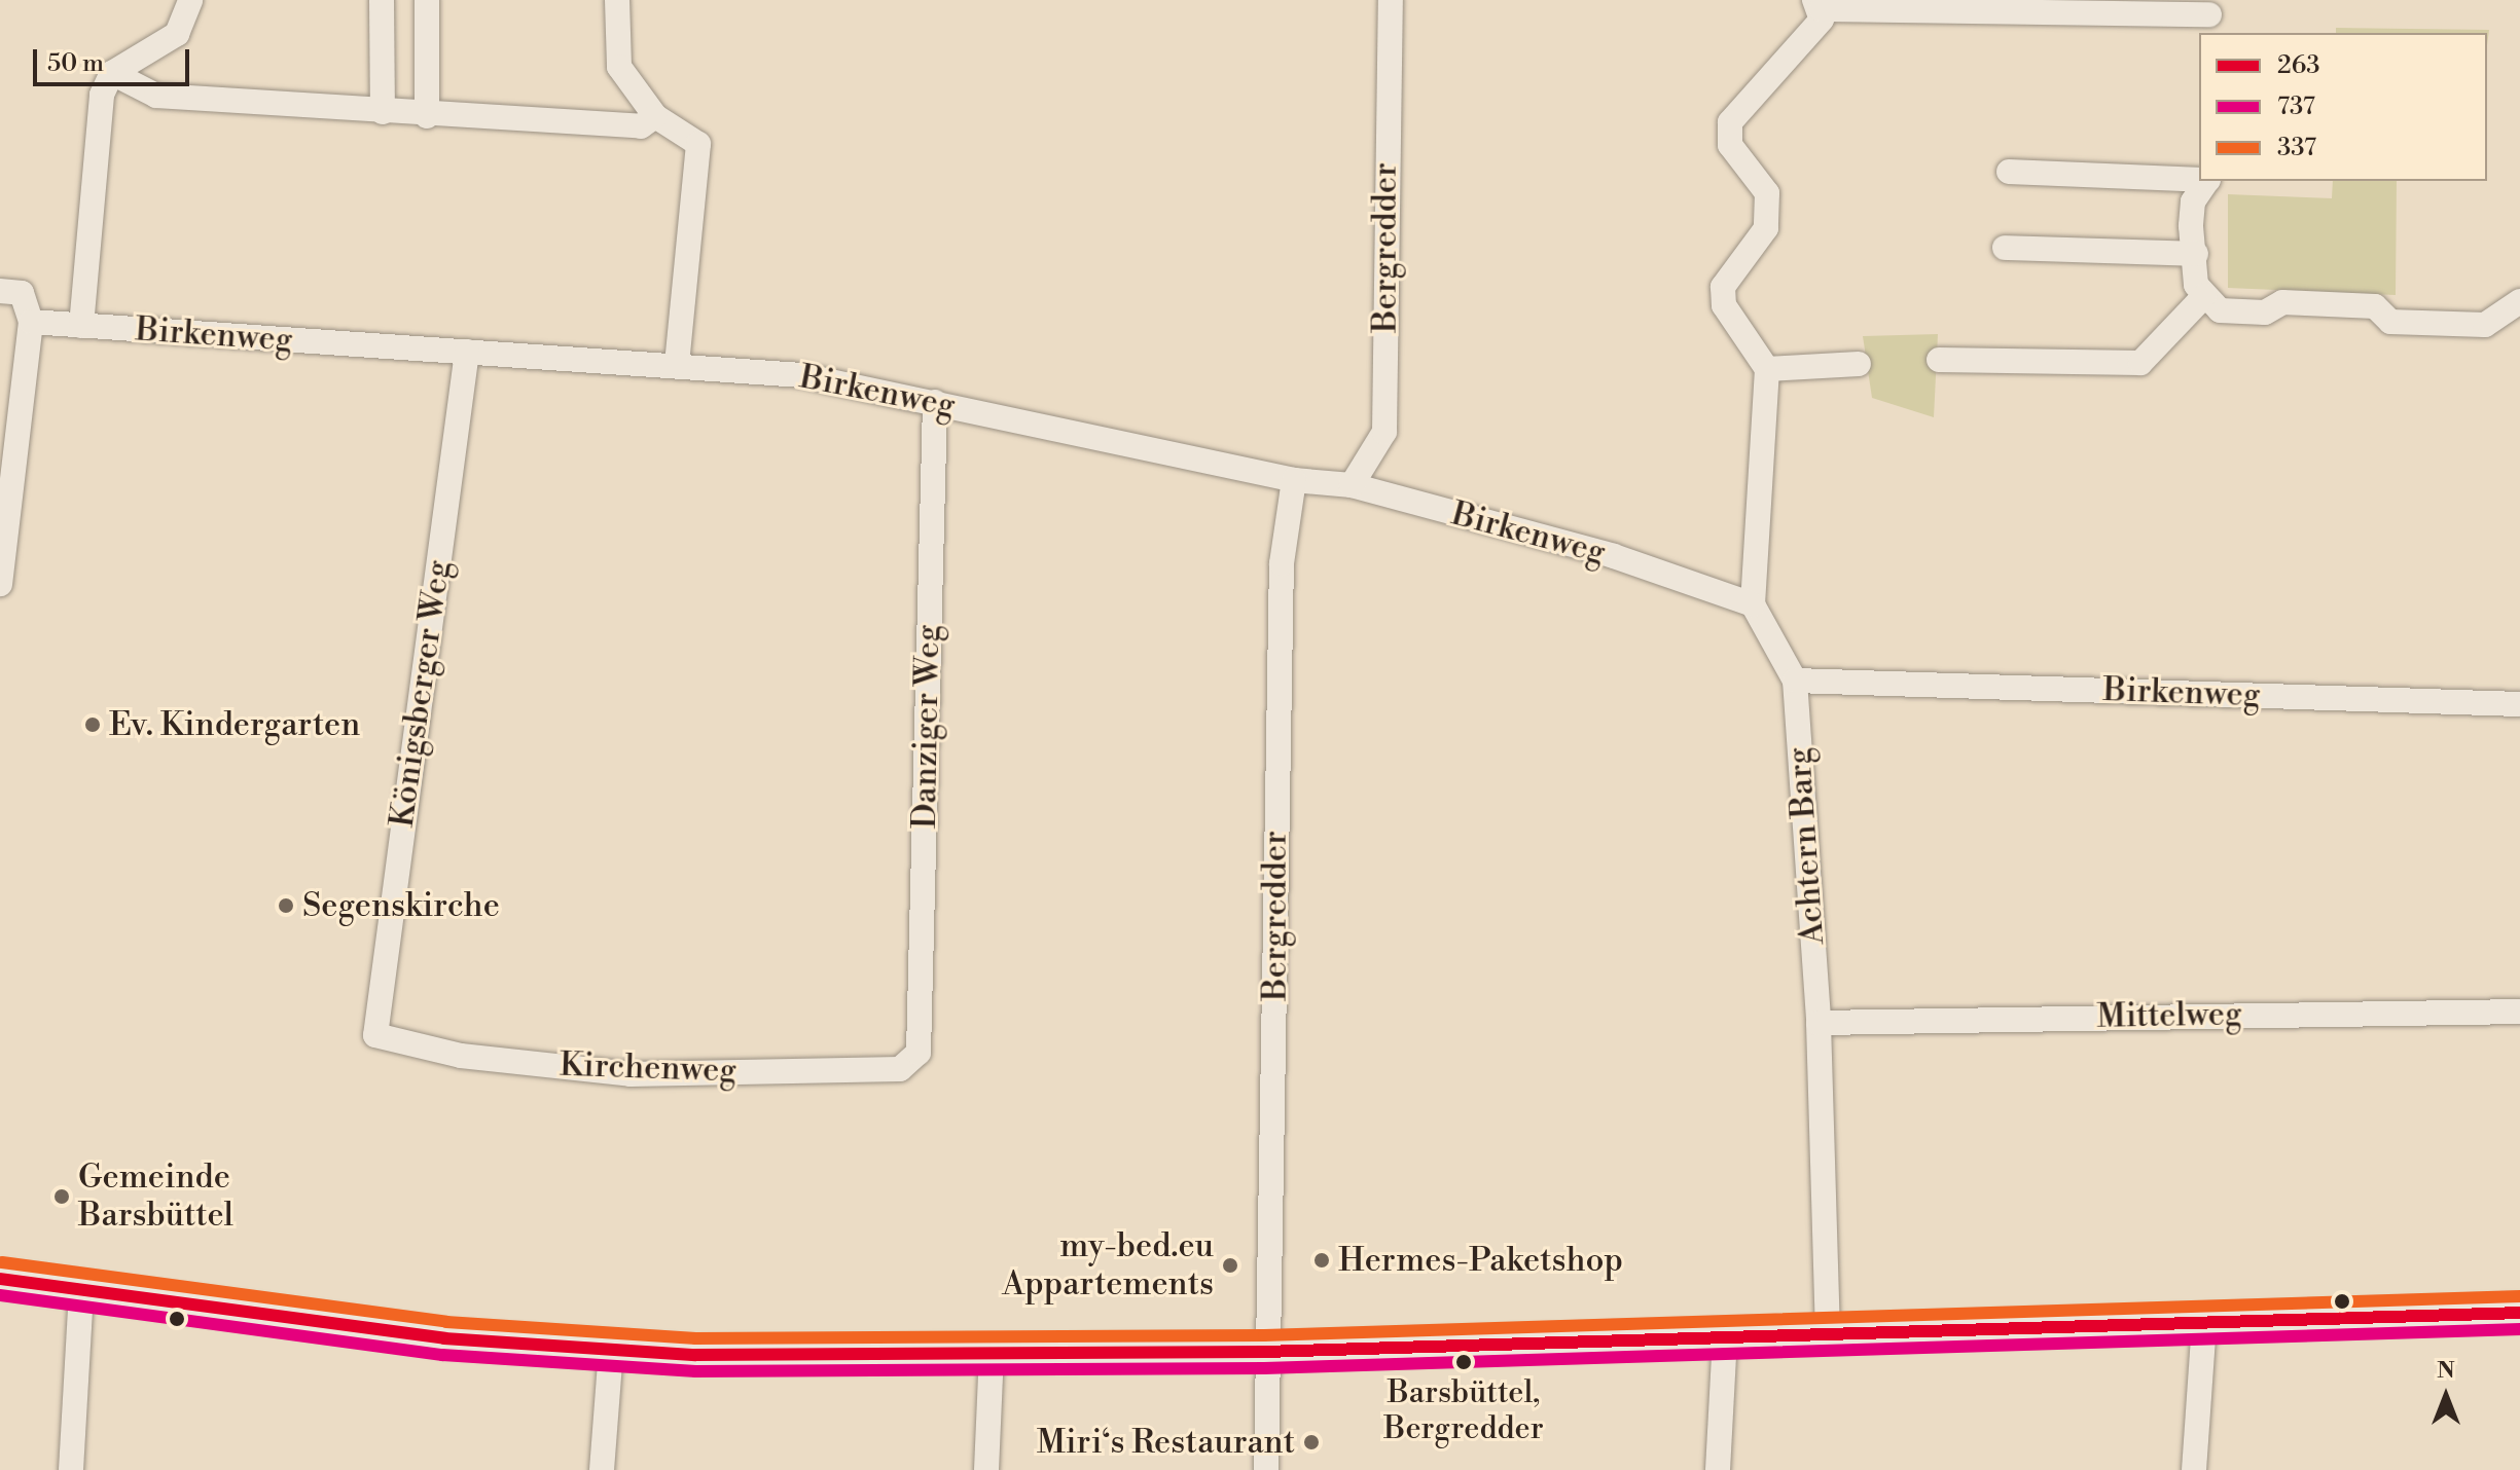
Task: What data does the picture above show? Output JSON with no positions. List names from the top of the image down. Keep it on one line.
{"streets":{"street":["Bergredder","Birkenweg","Königsberger Weg","Danziger Weg","Achtern Barg","Mittelweg","Kirchenweg"]},"crossings":[["Bergredder","Birkenweg"],["Birkenweg","Königsberger Weg"],["Birkenweg","Danziger Weg"],["Birkenweg","Achtern Barg"],["Königsberger Weg","Kirchenweg"],["Danziger Weg","Kirchenweg"],["Achtern Barg","Mittelweg"]],"places":["Ev. Kindergarten","Segenskirche","Gemeinde Barsbüttel","Hermes-Paketshop","my-bed.eu Appartements","Barsbüttel, Bergredder","Miri‘s Restaurant"],"lines":["transit line 337","transit line 263","transit line 737"],"legend":["263","737","337"],"scale_bar":"50 m","north":"top"}
